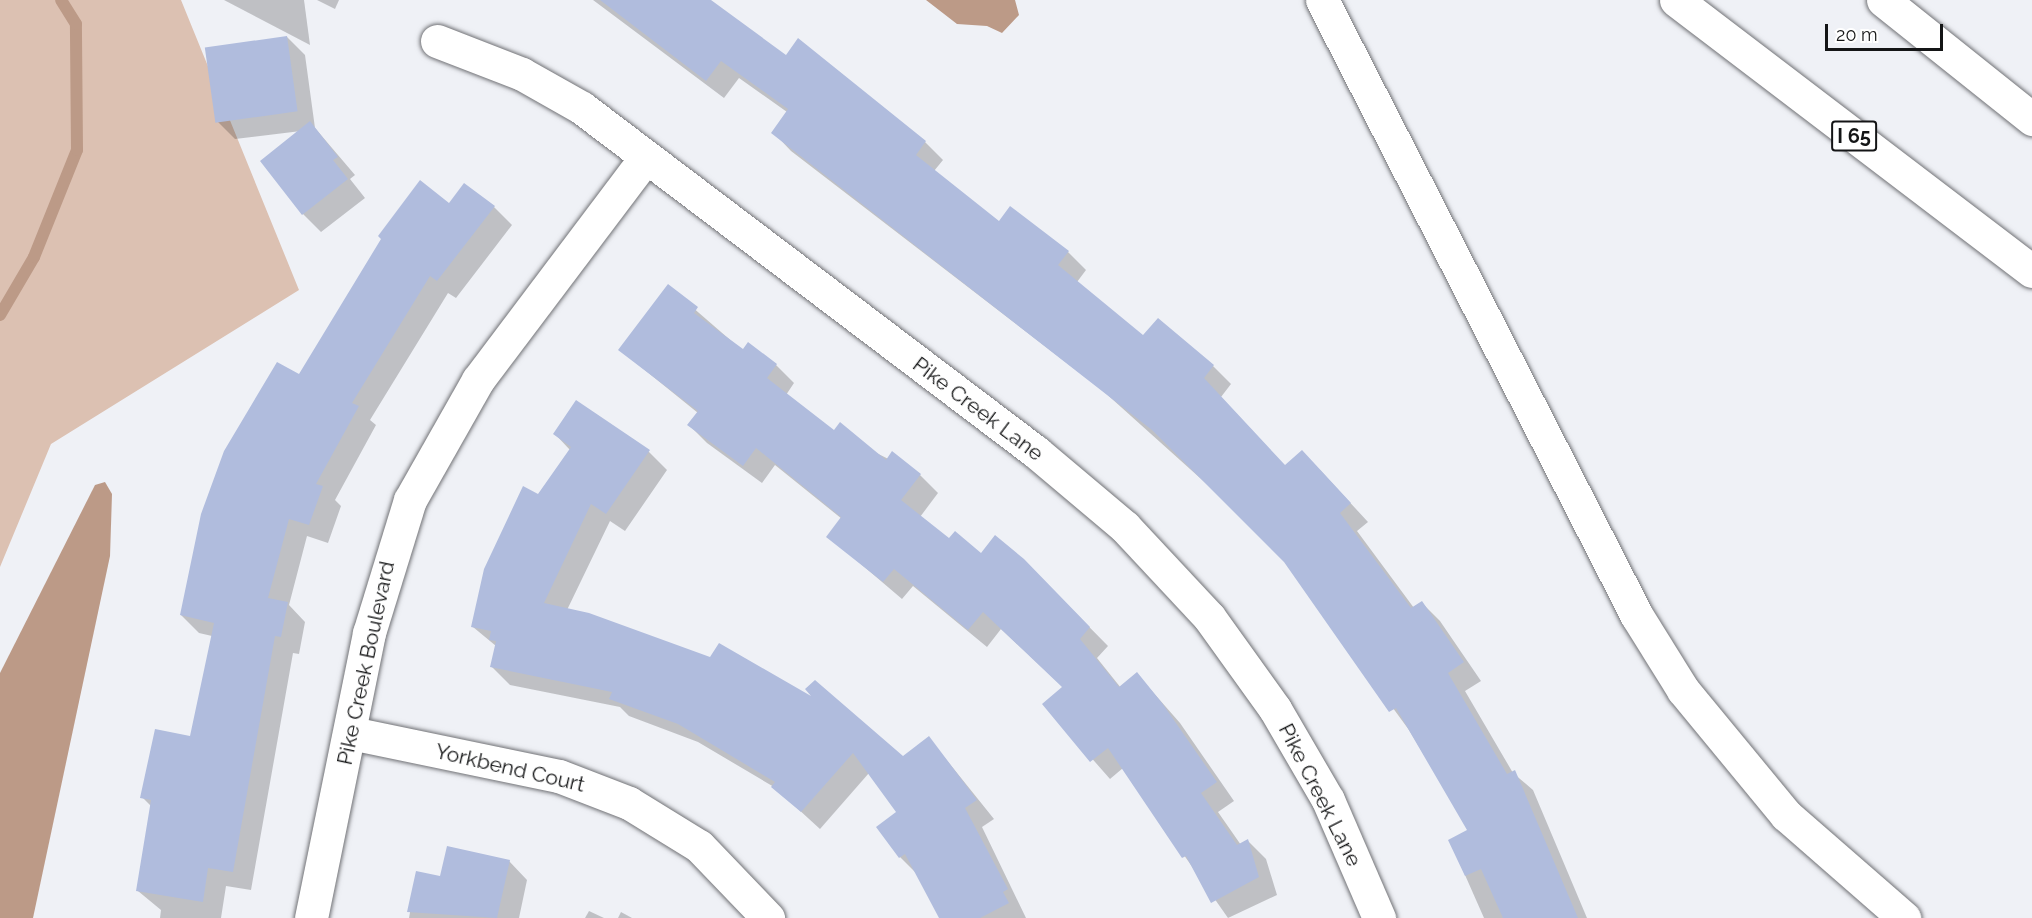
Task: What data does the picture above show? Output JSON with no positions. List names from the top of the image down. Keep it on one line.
{"streets":{"main road":["I 65","Pike Creek Lane","Pike Creek Boulevard","Yorkbend Court"]},"crossings":[["Pike Creek Lane","Pike Creek Boulevard"],["Pike Creek Boulevard","Yorkbend Court"]],"scale_bar":"20 m"}
